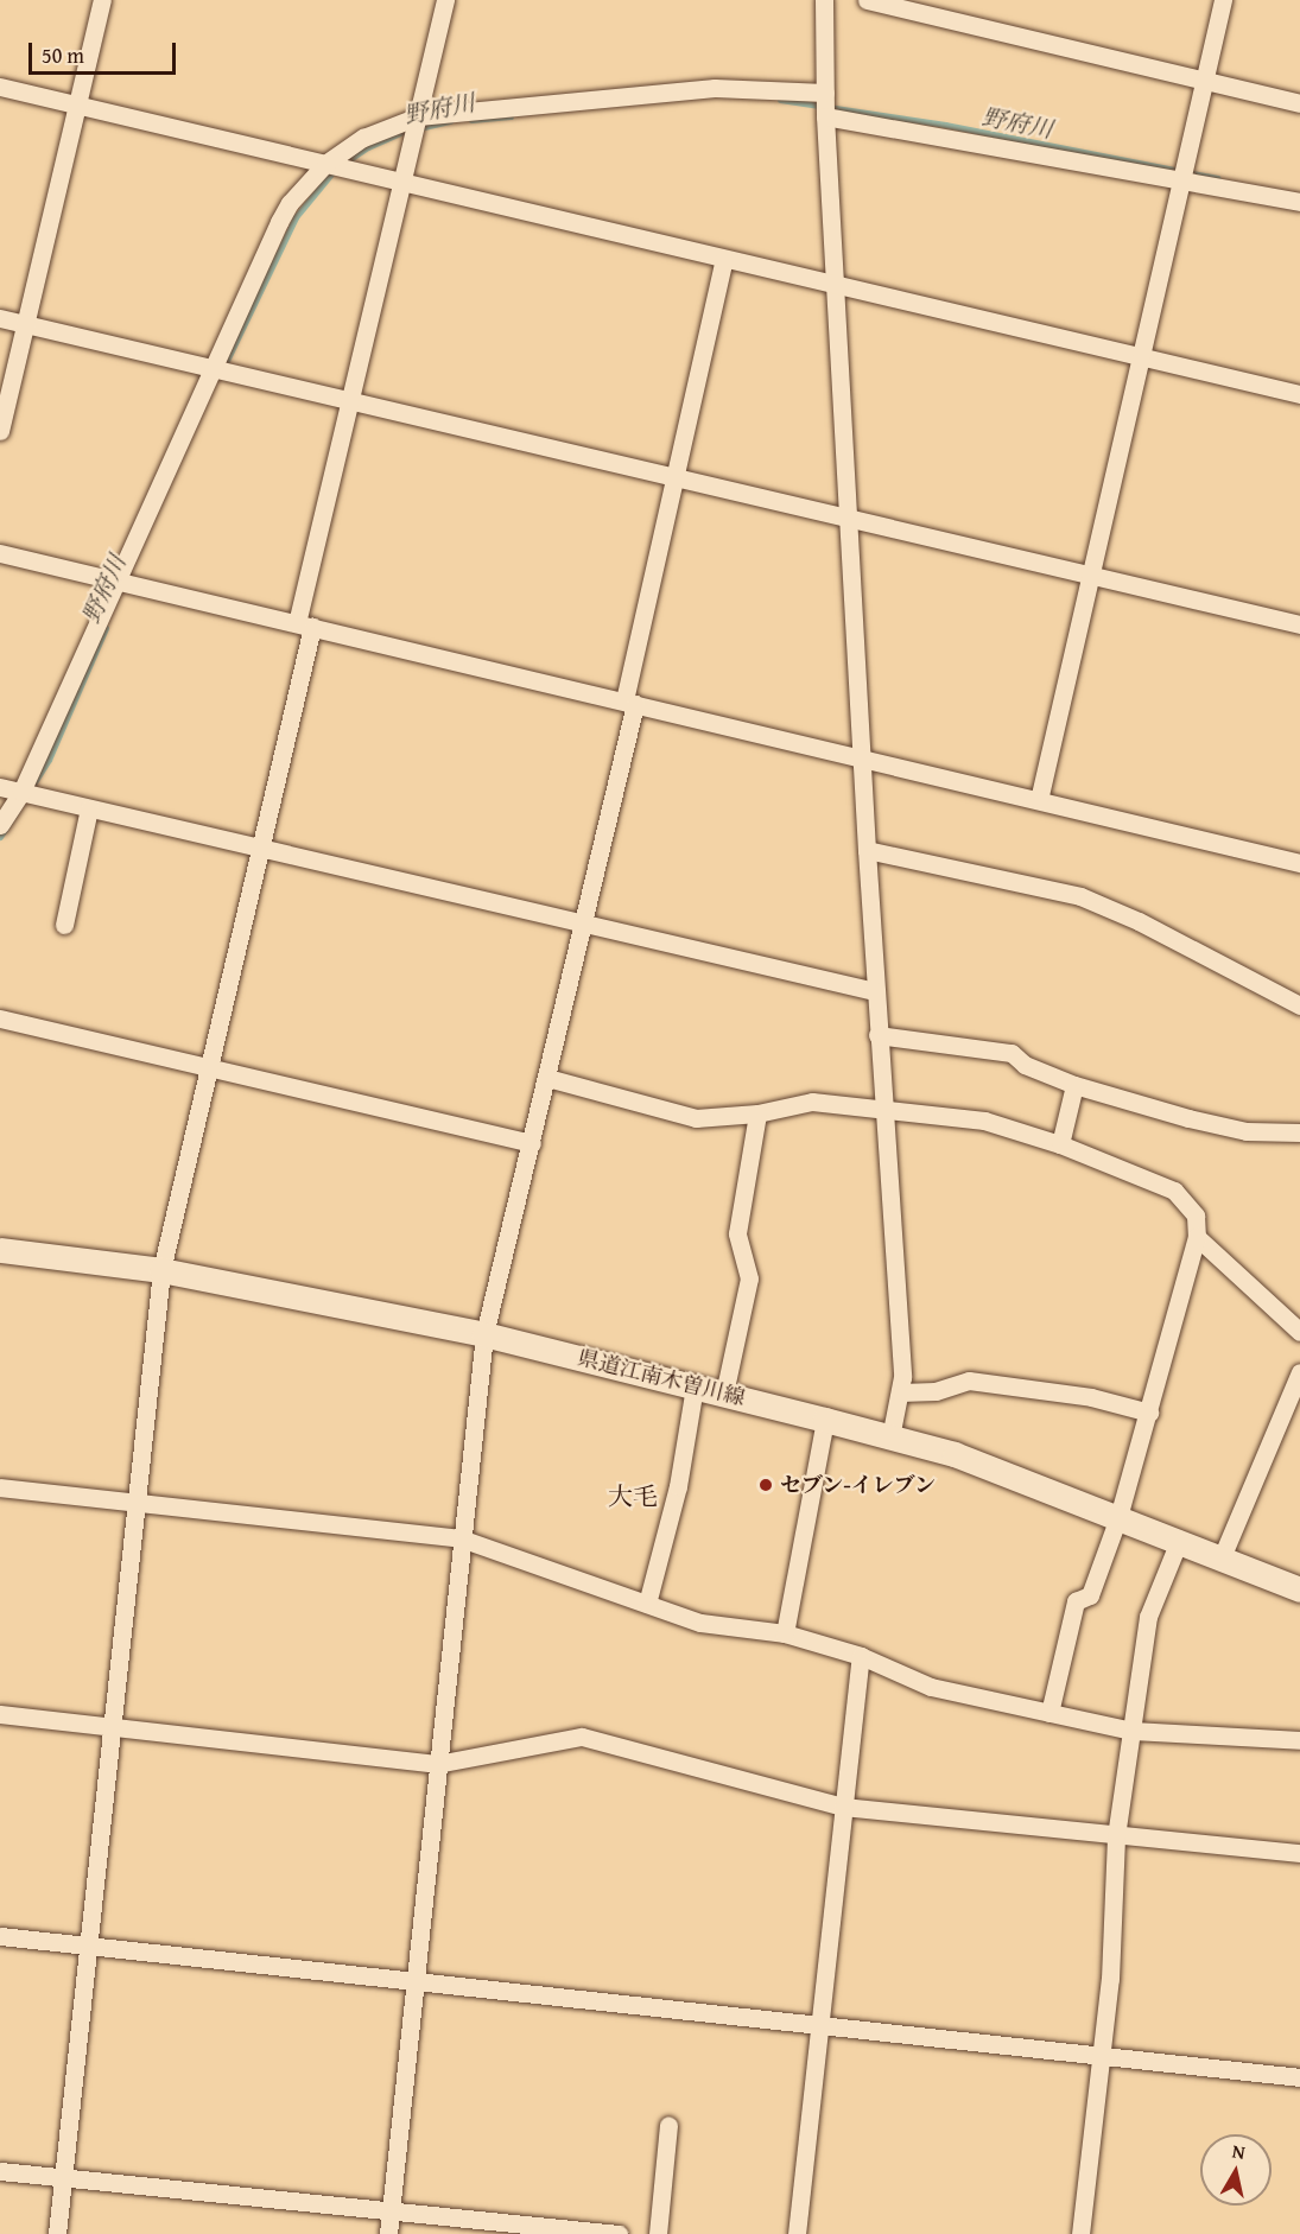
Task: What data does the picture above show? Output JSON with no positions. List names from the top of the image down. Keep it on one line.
{"streets":{"main road":["県道江南木曽川線"]},"districts":["大毛"],"water":["野府川"],"places":["セブン-イレブン"],"scale_bar":"50 m","north":"top"}
